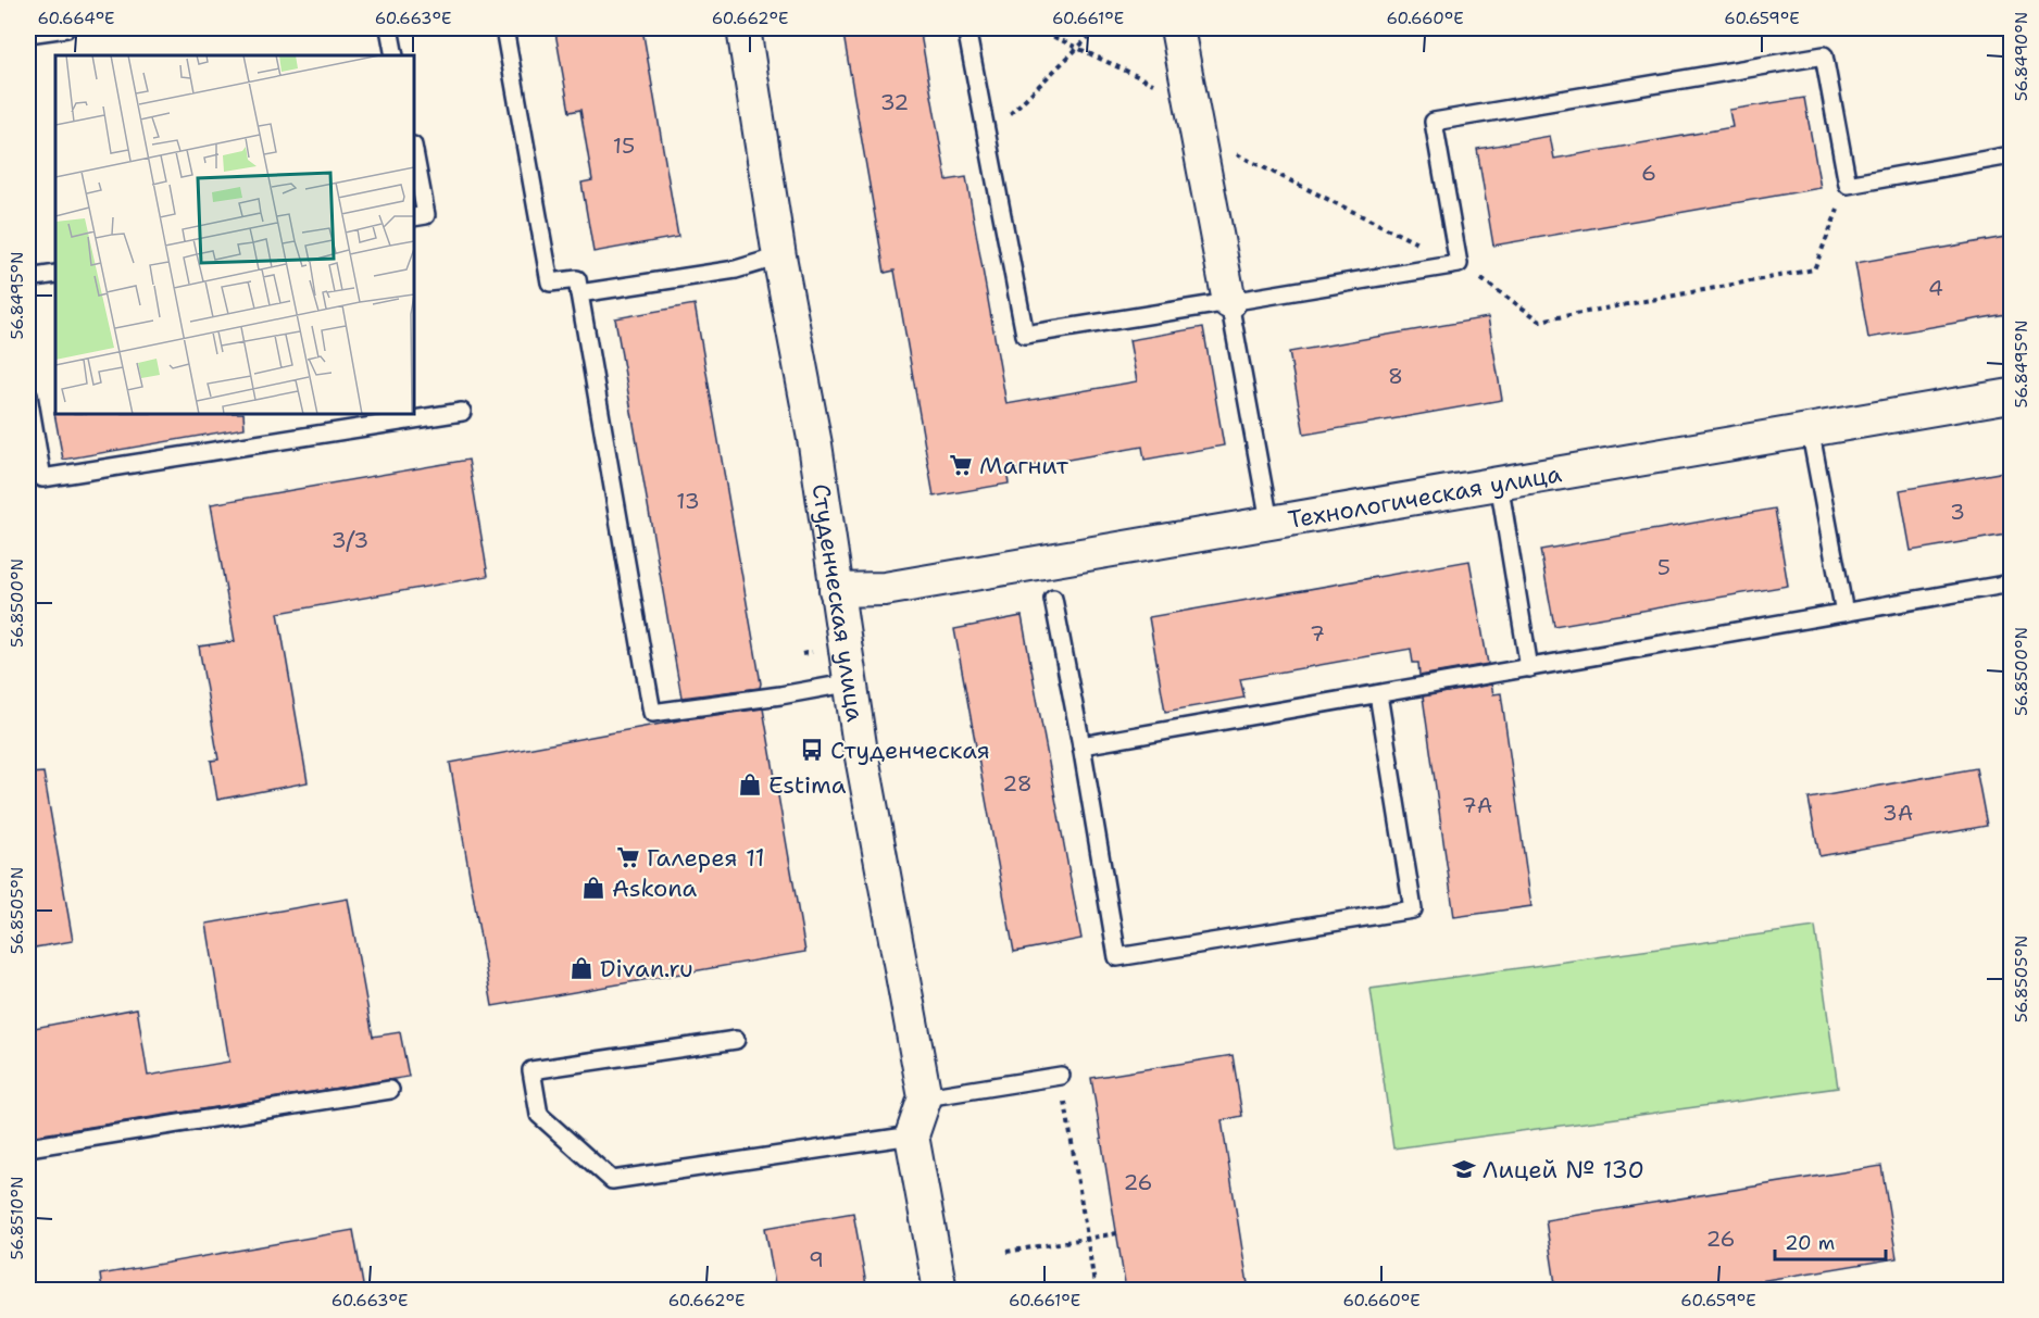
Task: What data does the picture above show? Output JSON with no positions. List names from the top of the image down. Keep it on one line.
{"streets":{"street":["Технологическая улица","Студенческая улица"]},"crossings":[["Технологическая улица","Студенческая улица"]],"places":{"supermarket":["Магнит","Галерея 11"],"bus stop":["Студенческая"],"shop":["Estima","Askona","Divan.ru"],"school or university":["Лицей № 130"]},"house_numbers":["32","15","6","4","8","13","3","3/3","5","7","28","7А","3А","26","26","9"],"scale_bar":"20 m","coordinates":["60.664°E","60.663°E","60.662°E","60.661°E","60.660°E","60.659°E","56.8490°N","56.8495°N","56.8500°N","56.8505°N","56.8510°N"]}
